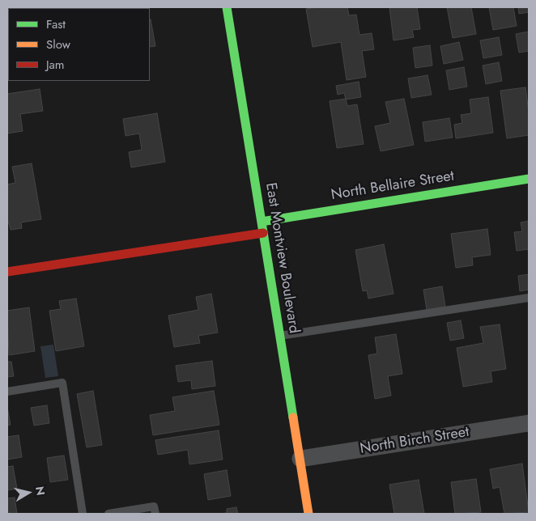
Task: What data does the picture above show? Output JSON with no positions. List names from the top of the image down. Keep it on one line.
{"streets":{"street":["North Bellaire Street","East Montview Boulevard","North Birch Street"]},"crossings":[["North Bellaire Street","East Montview Boulevard"],["East Montview Boulevard","North Birch Street"]],"legend":["Fast","Slow","Jam"],"north":"right"}
